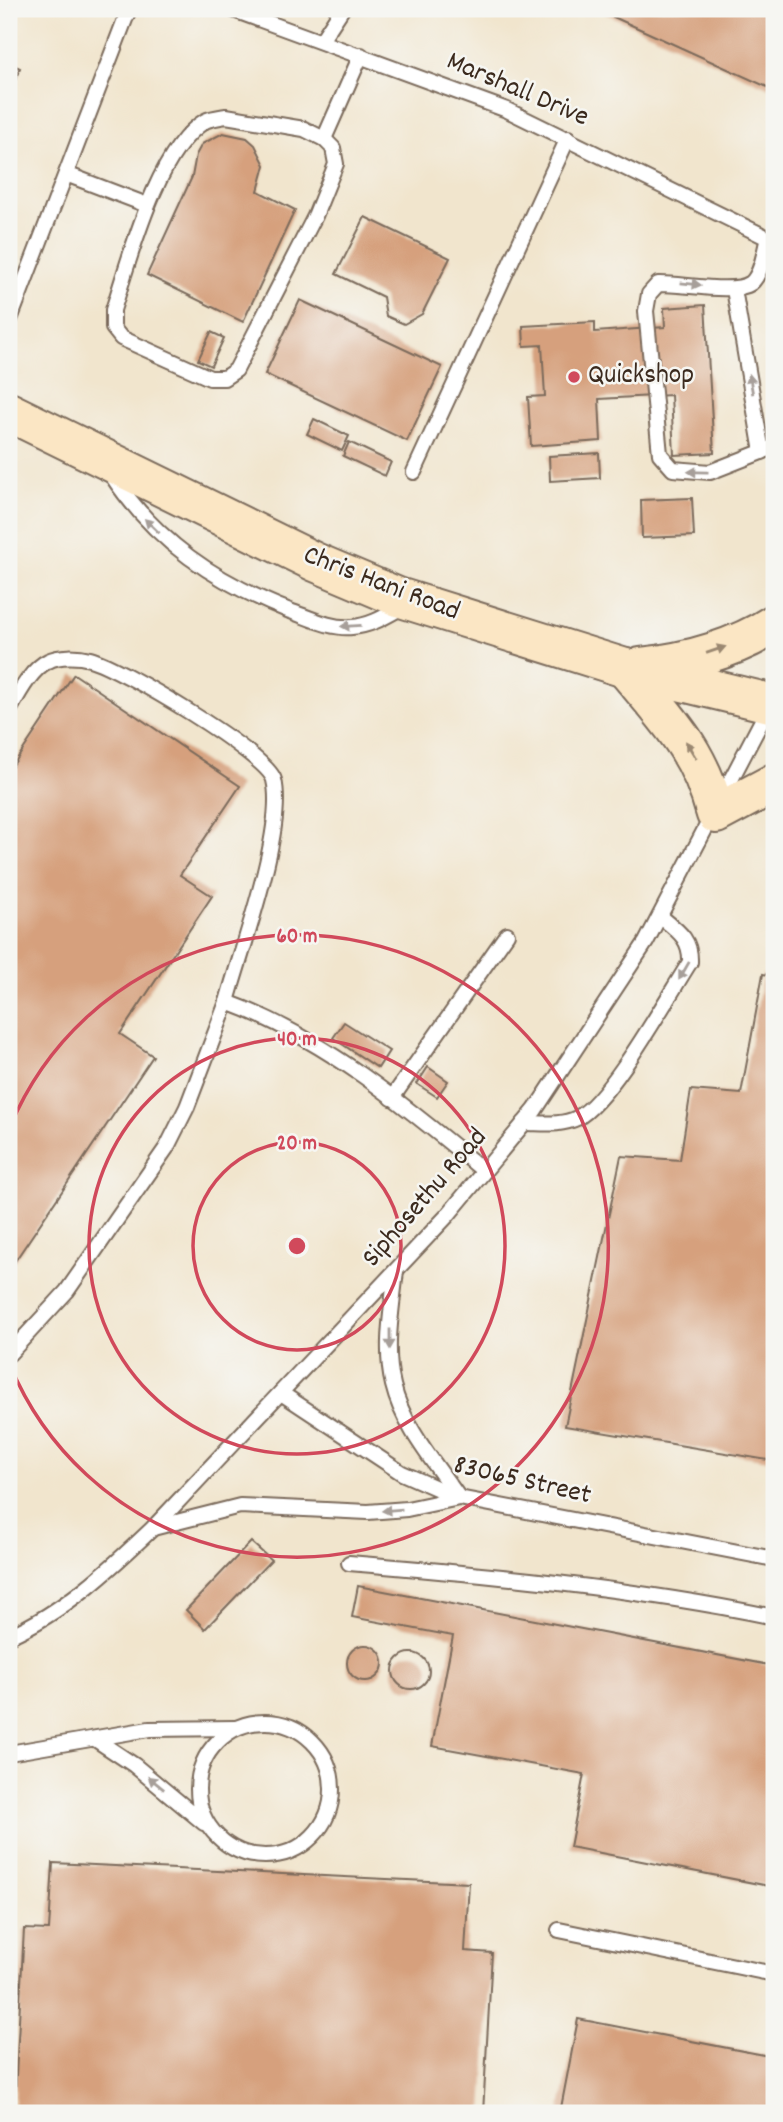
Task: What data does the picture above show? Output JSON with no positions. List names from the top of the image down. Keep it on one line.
{"streets":{"main road":["Chris Hani Road"],"lane":["Marshall Drive","Siphosethu Road","83065 Street"]},"crossings":[["Chris Hani Road","Siphosethu Road"],["Siphosethu Road","83065 Street"]],"places":["Quickshop"],"rings":["60 m","40 m","20 m"]}
